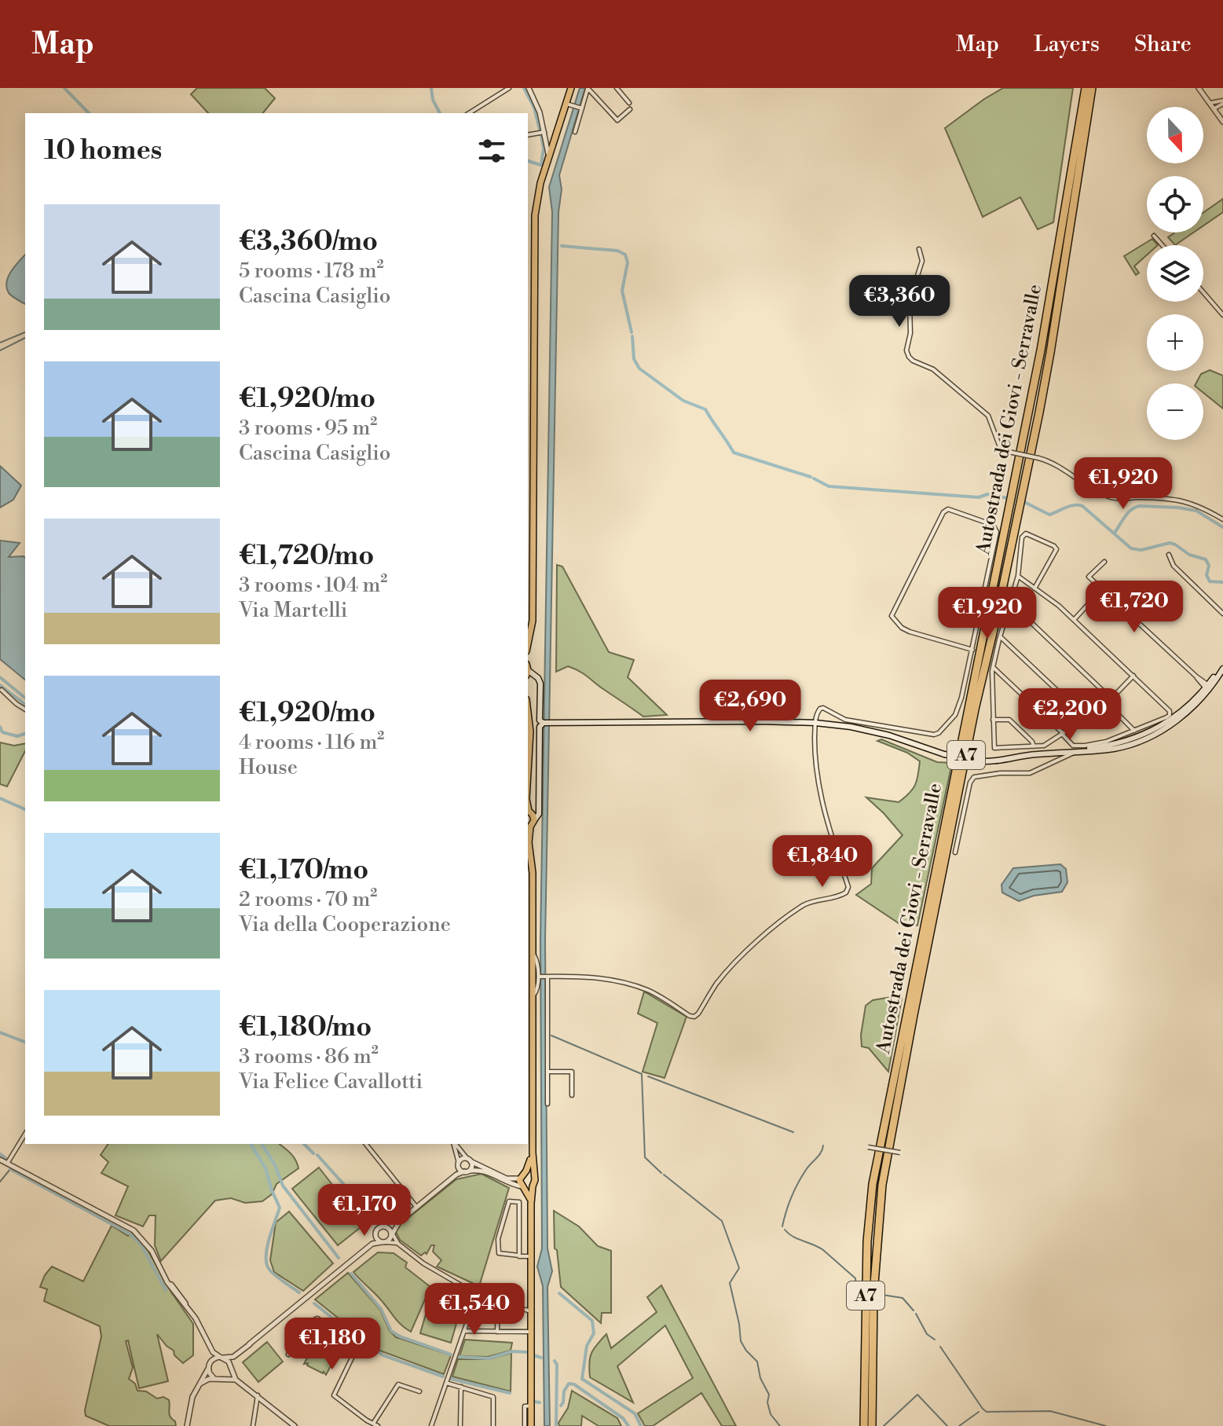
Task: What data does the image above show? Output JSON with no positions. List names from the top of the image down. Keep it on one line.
{"streets":{"highway":["Autostrada dei Giovi - Serravalle","A7"]},"north":"bottom","page":{"header":"Map","nav":["Map","Layers","Share"],"map_buttons":["+","−"],"heading":"10 homes","list":[{"name":"€3,360/mo","note":"5 rooms · 178 m² · Cascina Casiglio"},{"name":"€1,920/mo","note":"3 rooms · 95 m² · Cascina Casiglio"},{"name":"€1,720/mo","note":"3 rooms · 104 m² · Via Martelli"},{"name":"€1,920/mo","note":"4 rooms · 116 m² · House"},{"name":"€1,170/mo","note":"2 rooms · 70 m² · Via della Cooperazione"},{"name":"€1,180/mo","note":"3 rooms · 86 m² · Via Felice Cavallotti"}],"price":["€3,360","€1,920","€1,720","€1,920","€2,690","€2,200","€1,840","€1,170","€1,540","€1,180"]}}
